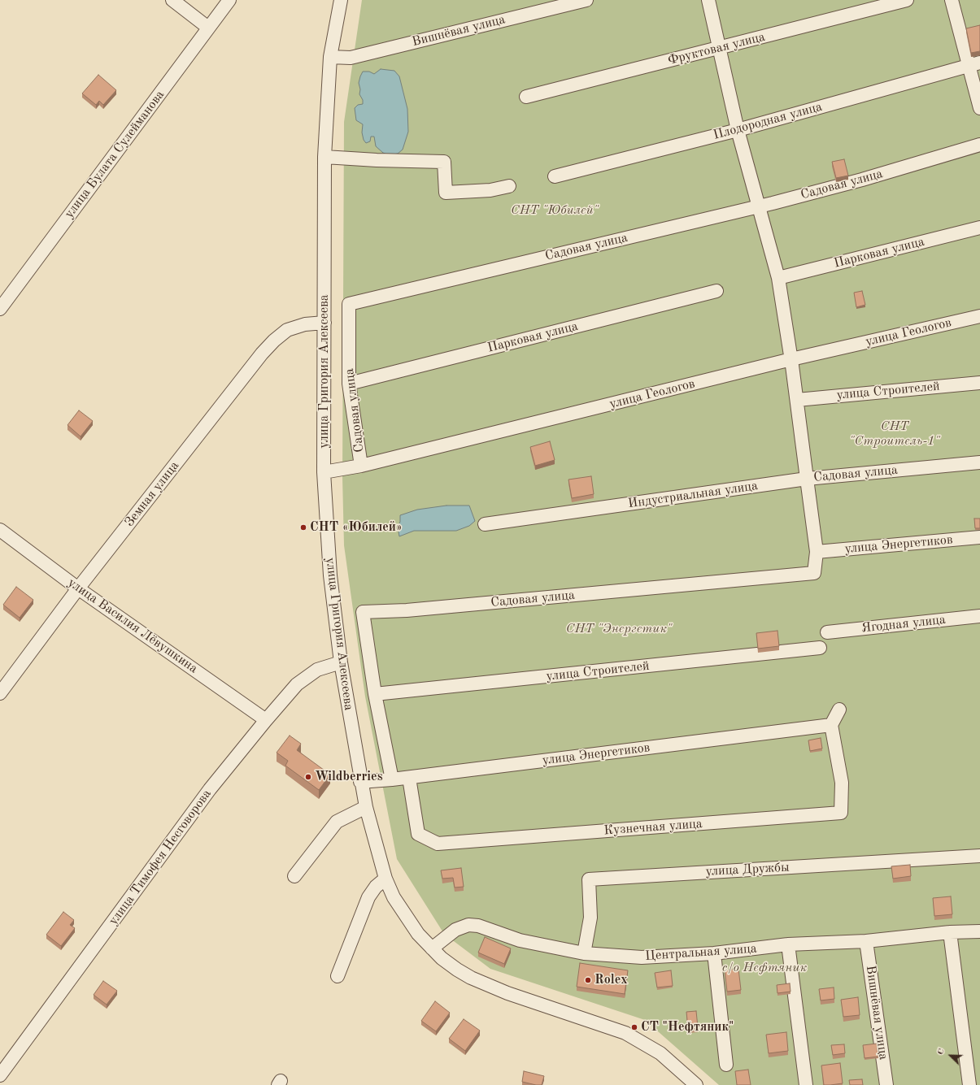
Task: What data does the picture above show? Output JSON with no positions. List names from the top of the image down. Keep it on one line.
{"streets":{"street":["Вишнёвая улица","Фруктовая улица","Плодородная улица","улица Булата Сулейманова","Садовая улица","Парковая улица","улица Геологов","улица Григория Алексеева","улица Строителей","Земная улица","Индустриальная улица","улица Энергетиков","Ягодная улица","улица Василия Лёвушкина","Кузнечная улица","улица Тимофея Несговорова","улица Дружбы","Центральная улица"]},"crossings":[["Вишнёвая улица","улица Григория Алексеева"],["Вишнёвая улица","Центральная улица"],["Фруктовая улица","Садовая улица"],["Плодородная улица","Садовая улица"],["Садовая улица","Парковая улица"],["Садовая улица","улица Геологов"],["Садовая улица","улица Строителей"],["Садовая улица","Индустриальная улица"],["Садовая улица","улица Энергетиков"],["улица Геологов","улица Григория Алексеева"],["улица Григория Алексеева","Земная улица"],["улица Григория Алексеева","улица Энергетиков"],["улица Григория Алексеева","улица Тимофея Несговорова"],["улица Григория Алексеева","Центральная улица"],["Земная улица","улица Василия Лёвушкина"],["улица Энергетиков","Кузнечная улица"],["улица Василия Лёвушкина","улица Тимофея Несговорова"],["улица Дружбы","Центральная улица"]],"parks":["СНТ \"Юбилей\"","СНТ \"Строитель-1\"","СНТ \"Энергетик\"","с/о Нефтяник"],"places":["СНТ «Юбилей»","Wildberries","Rolex","СТ \"Нефтяник\""],"north":"top left"}
